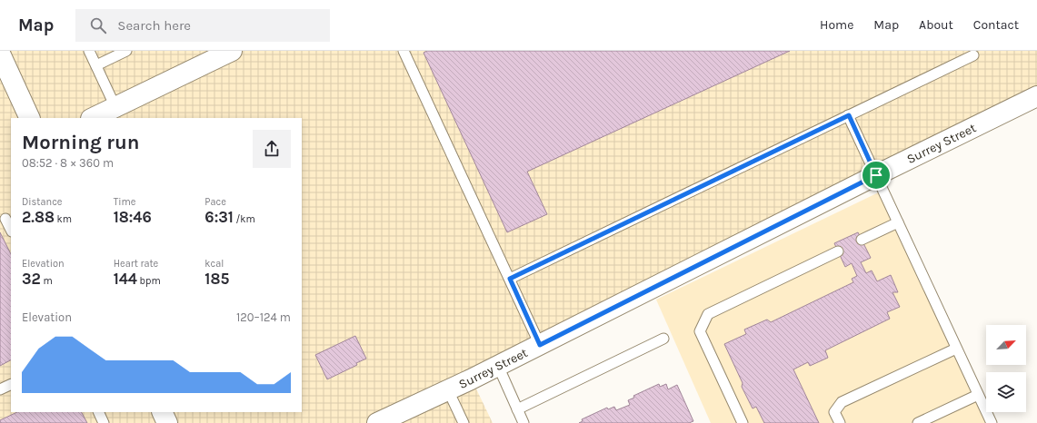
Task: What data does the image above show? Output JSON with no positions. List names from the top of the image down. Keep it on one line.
{"streets":{"street":["Surrey Street"]},"north":"top right","page":{"header":"Map","search":"Search here","nav":["Home","Map","About","Contact"],"heading":["Morning run","08:52 · 8 × 360 m"],"stats":[["Distance","2.88 km"],["Time","18:46"],["Pace","6:31 /km"],["Elevation","32 m"],["Heart rate","144 bpm"],["kcal","185"]],"chart":["Elevation","120–124 m"]}}
